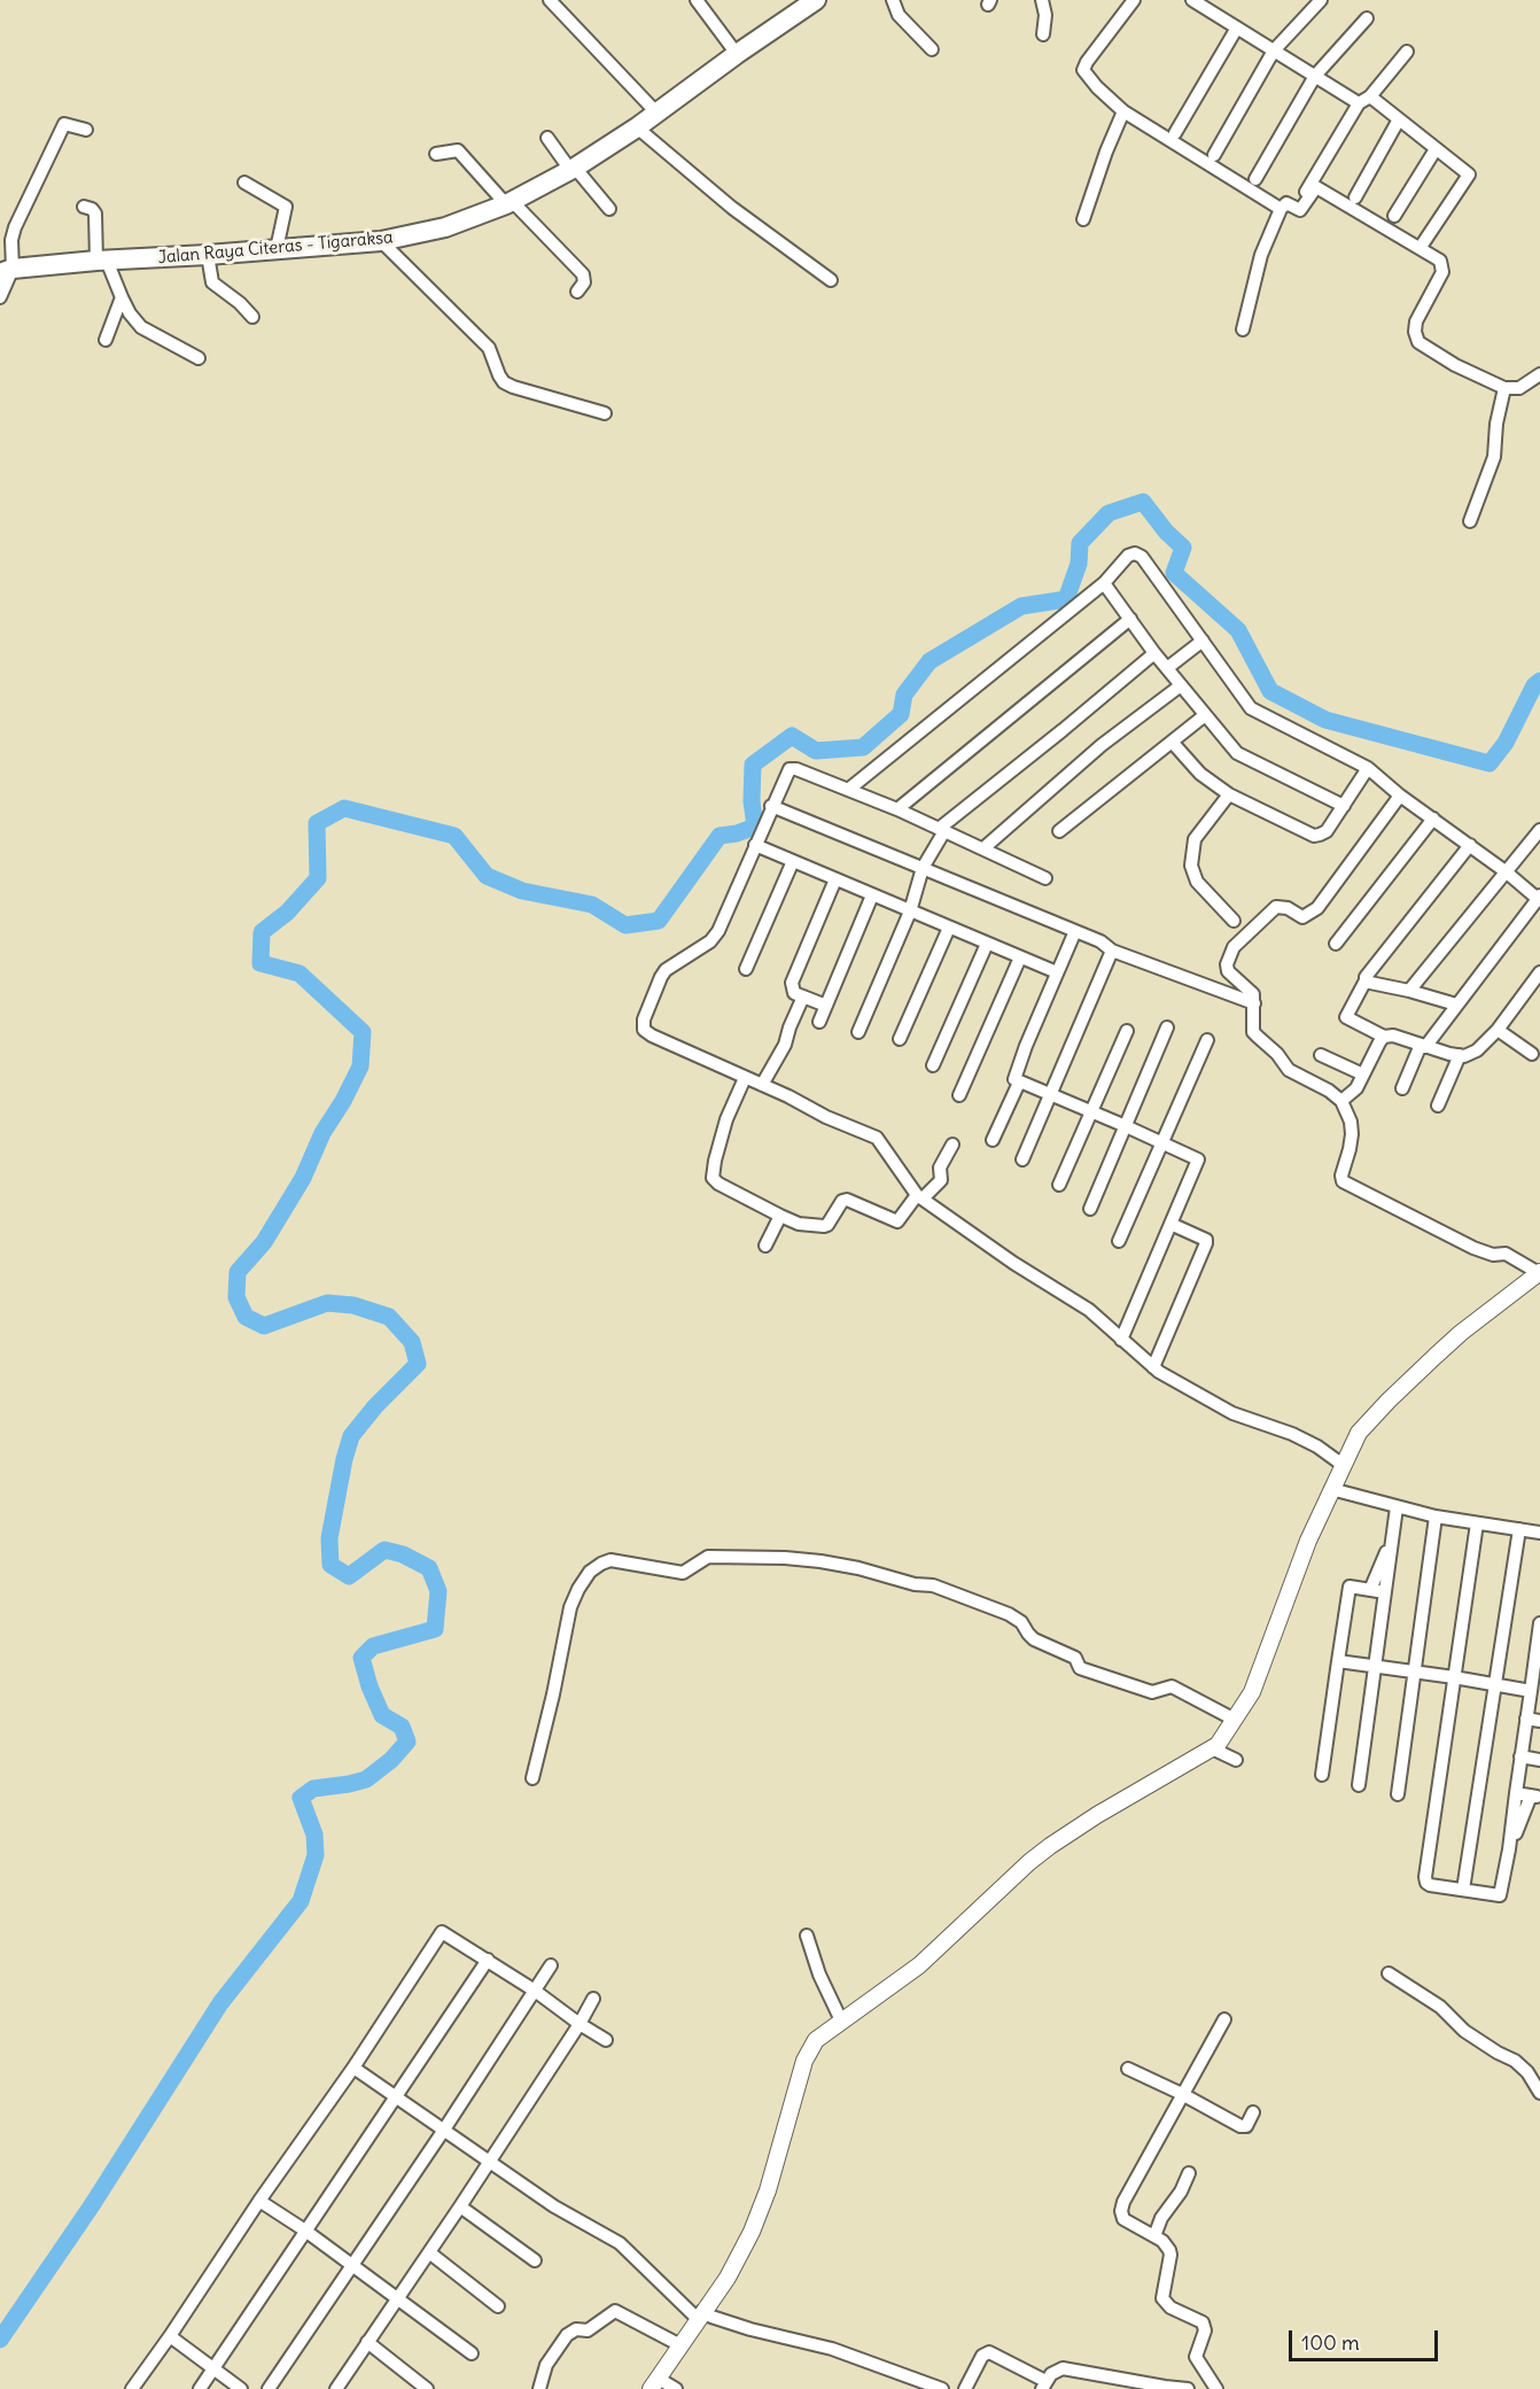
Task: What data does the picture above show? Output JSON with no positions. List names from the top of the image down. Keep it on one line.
{"streets":{"main road":["Jalan Raya Citeras - Tigaraksa"]},"scale_bar":"100 m"}
